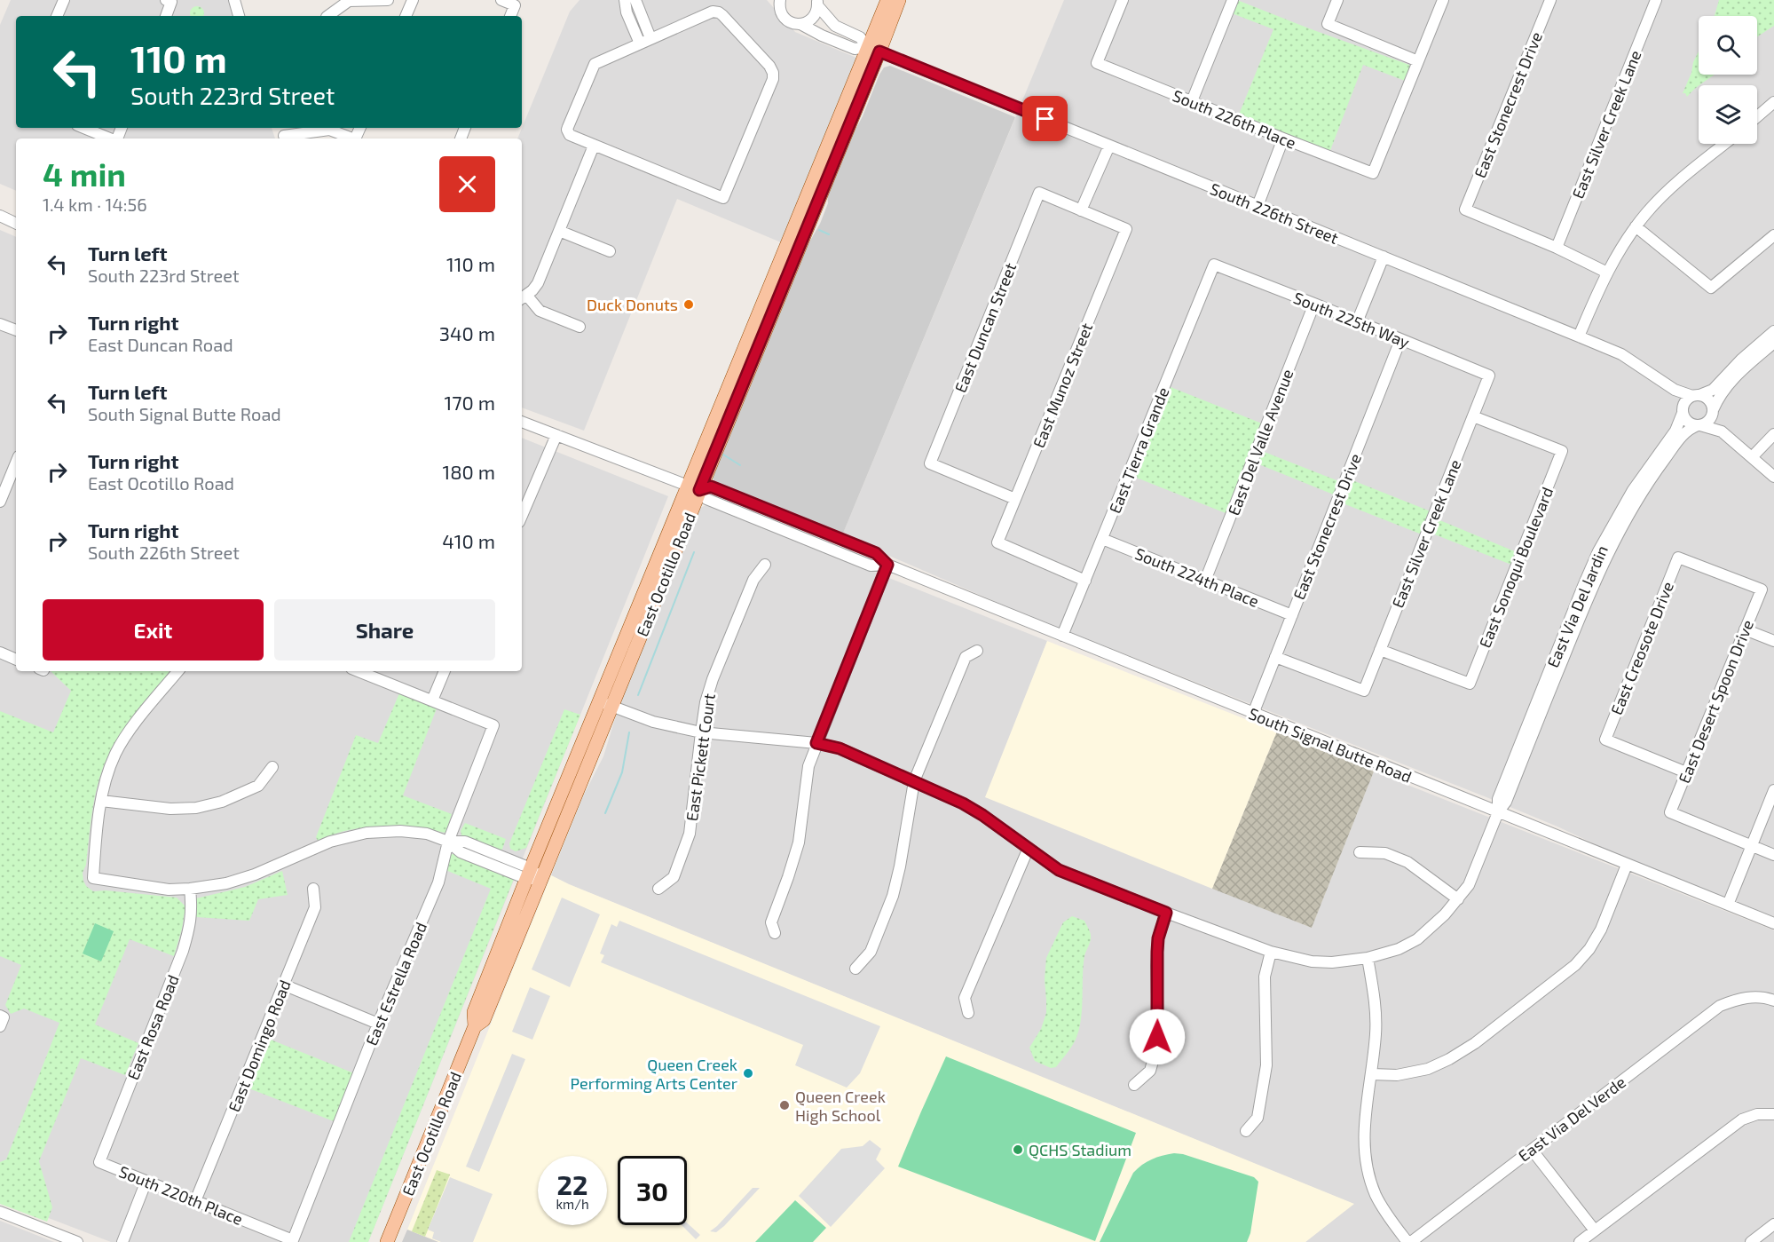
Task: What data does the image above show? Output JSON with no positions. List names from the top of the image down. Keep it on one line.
{"streets":{"main road":["East Ocotillo Road"],"street":["East Stonecrest Drive","South 226th Place","East Silver Creek Lane","South 226th Street","South 225th Way","East Duncan Street","East Munoz Street","East Del Valle Avenue","East Tierra Grande","East Sonoqui Boulevard","South 224th Place","East Via Del Jardin","East Creosote Drive","East Desert Spoon Drive","South Signal Butte Road","East Pickett Court","East Estrella Road","East Rosa Road","East Domingo Road","East Via Del Verde","South 220th Place"]},"crossings":[["East Stonecrest Drive","East Silver Creek Lane"],["East Stonecrest Drive","South 225th Way"],["East Stonecrest Drive","South 224th Place"],["East Stonecrest Drive","South Signal Butte Road"],["East Silver Creek Lane","South 225th Way"],["East Silver Creek Lane","East Sonoqui Boulevard"],["South 226th Street","East Ocotillo Road"],["South 226th Street","East Via Del Jardin"],["South 225th Way","East Del Valle Avenue"],["South 225th Way","East Tierra Grande"],["East Duncan Street","East Munoz Street"],["East Munoz Street","East Tierra Grande"],["East Del Valle Avenue","South 224th Place"],["East Tierra Grande","South 224th Place"],["East Tierra Grande","South Signal Butte Road"],["East Ocotillo Road","East Via Del Jardin"],["East Ocotillo Road","South Signal Butte Road"],["East Via Del Jardin","South Signal Butte Road"],["East Via Del Jardin","East Pickett Court"],["East Creosote Drive","East Desert Spoon Drive"],["East Estrella Road","South 220th Place"],["East Rosa Road","South 220th Place"],["East Domingo Road","South 220th Place"]],"places":["Duck Donuts","Queen Creek Performing Arts Center","Queen Creek High School","QCHS Stadium"],"page":{"turn":["110 m","South 223rd Street"],"heading":["4 min","1.4 km · 14:56"],"list":[{"name":"Turn left","note":"South 223rd Street","value":"110 m"},{"name":"Turn right","note":"East Duncan Road","value":"340 m"},{"name":"Turn left","note":"South Signal Butte Road","value":"170 m"},{"name":"Turn right","note":"East Ocotillo Road","value":"180 m"},{"name":"Turn right","note":"South 226th Street","value":"410 m"}],"buttons":["Exit","Share"],"speed":"22 km/h","limit":"30"}}
